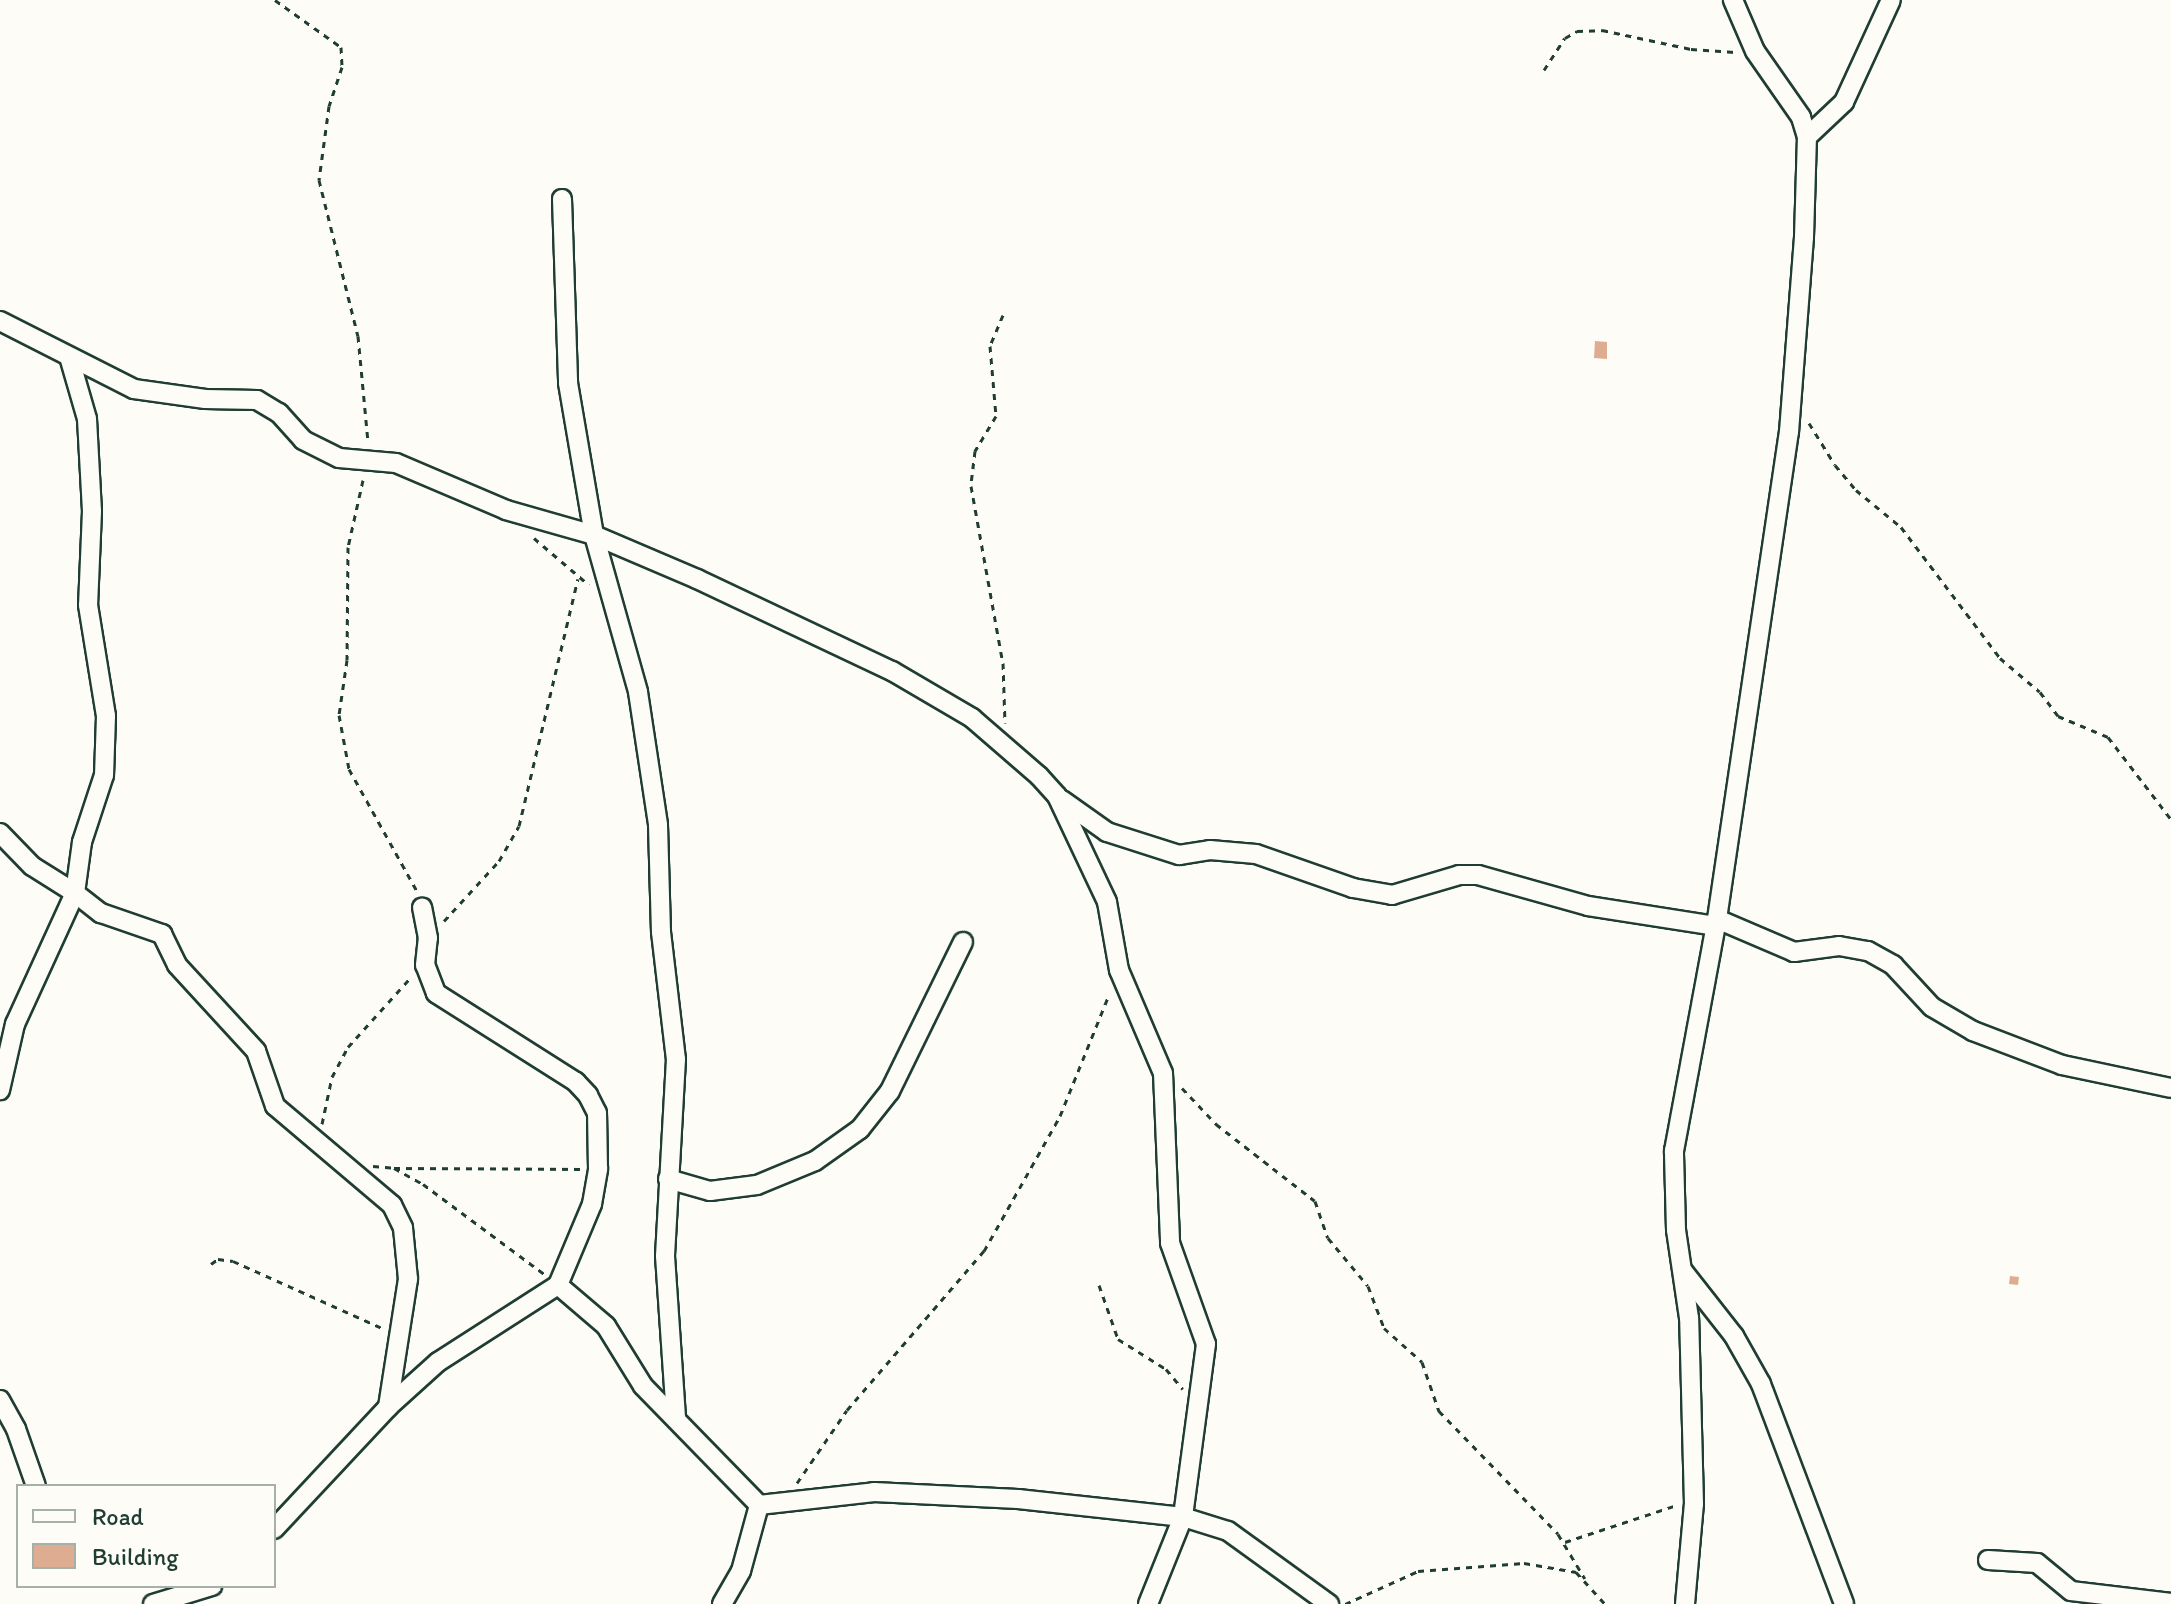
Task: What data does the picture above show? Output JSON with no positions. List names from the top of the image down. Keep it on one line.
{"legend":["Road","Building"]}
